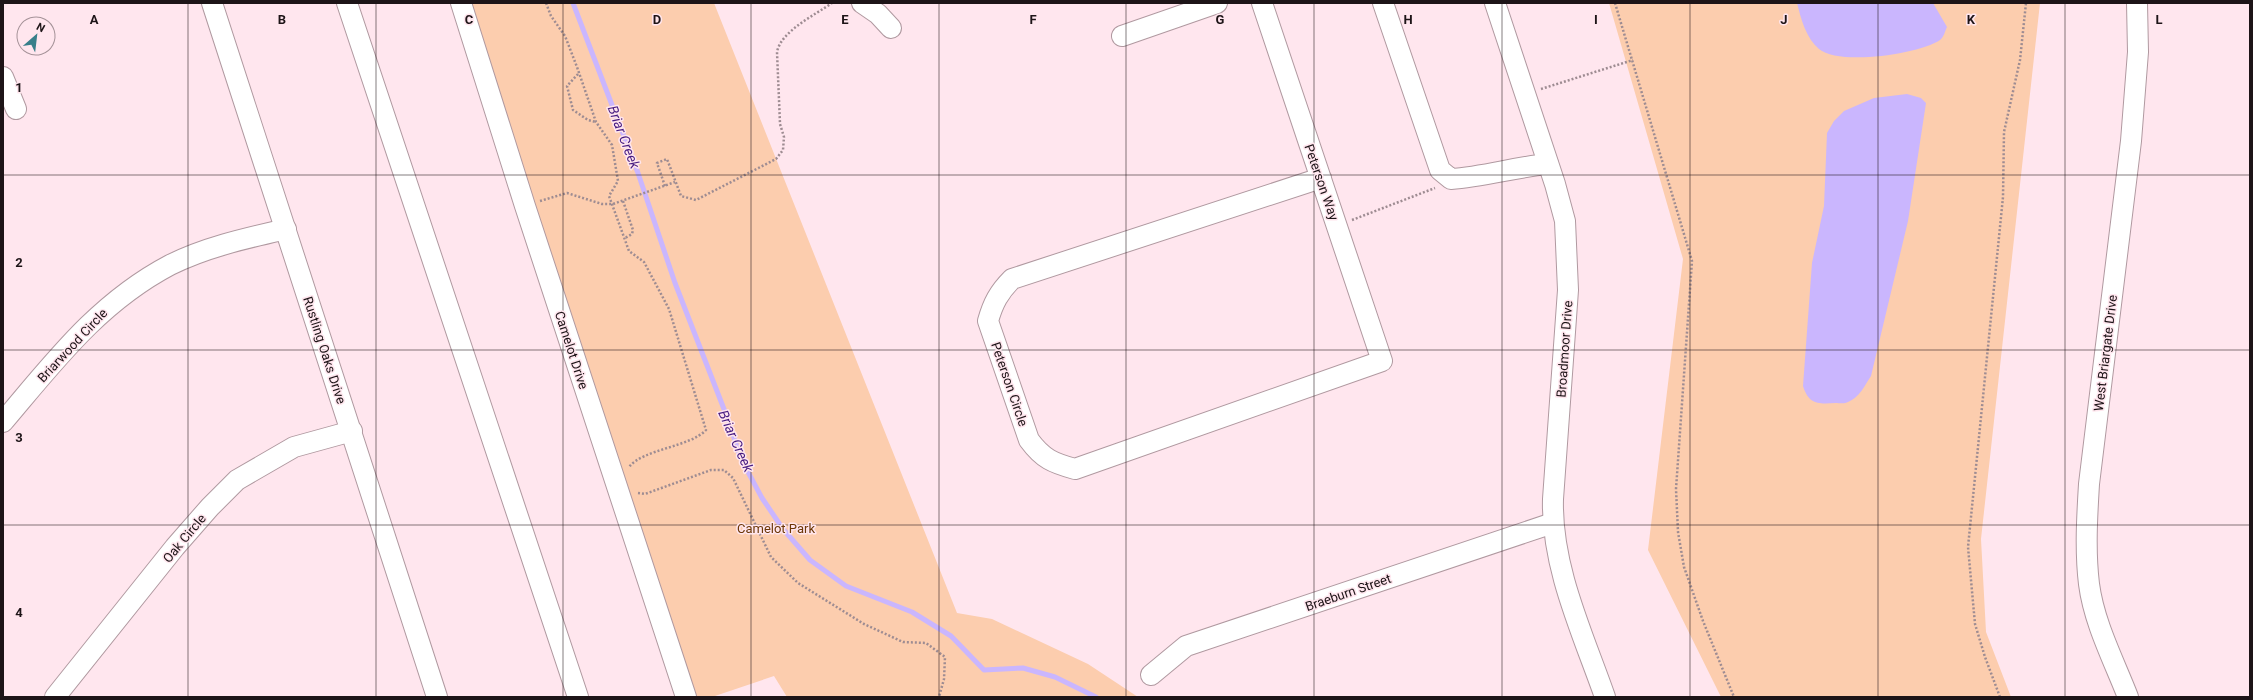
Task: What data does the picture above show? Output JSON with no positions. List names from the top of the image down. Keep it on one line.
{"streets":{"street":["Peterson Way","Briarwood Circle","Broadmoor Drive","Rustling Oaks Drive","Camelot Drive","West Briargate Drive","Peterson Circle","Oak Circle","Braeburn Street"]},"crossings":[["Peterson Way","Peterson Circle"],["Briarwood Circle","Rustling Oaks Drive"],["Broadmoor Drive","Braeburn Street"],["Rustling Oaks Drive","Oak Circle"]],"water":["Briar Creek"],"parks":["Camelot Park"],"north":"top right","grid":{"columns":["A","B","C","D","E","F","G","H","I","J","K","L"],"rows":["1","2","3","4"]}}
